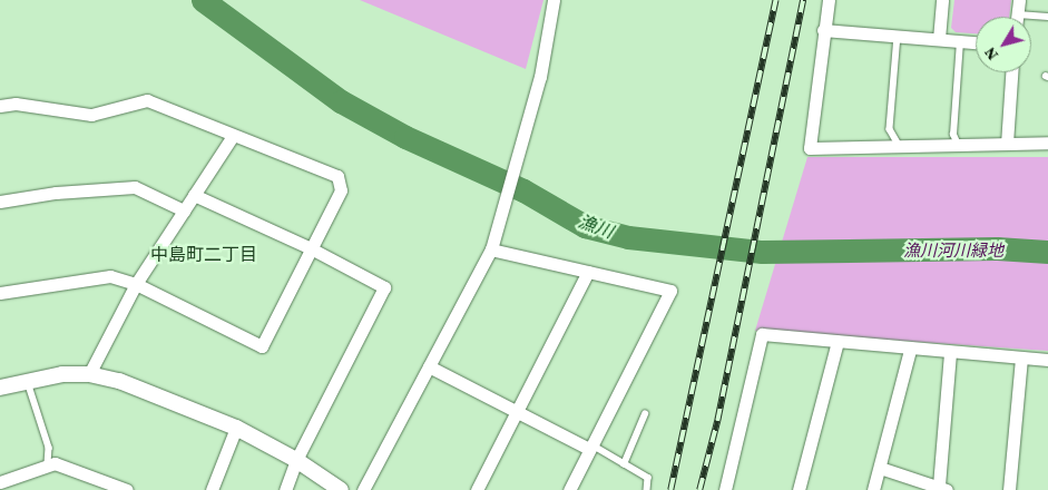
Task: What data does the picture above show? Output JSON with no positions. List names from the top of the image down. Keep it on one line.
{"districts":["中島町二丁目"],"water":["漁川"],"parks":["漁川河川緑地"],"north":"bottom left"}
